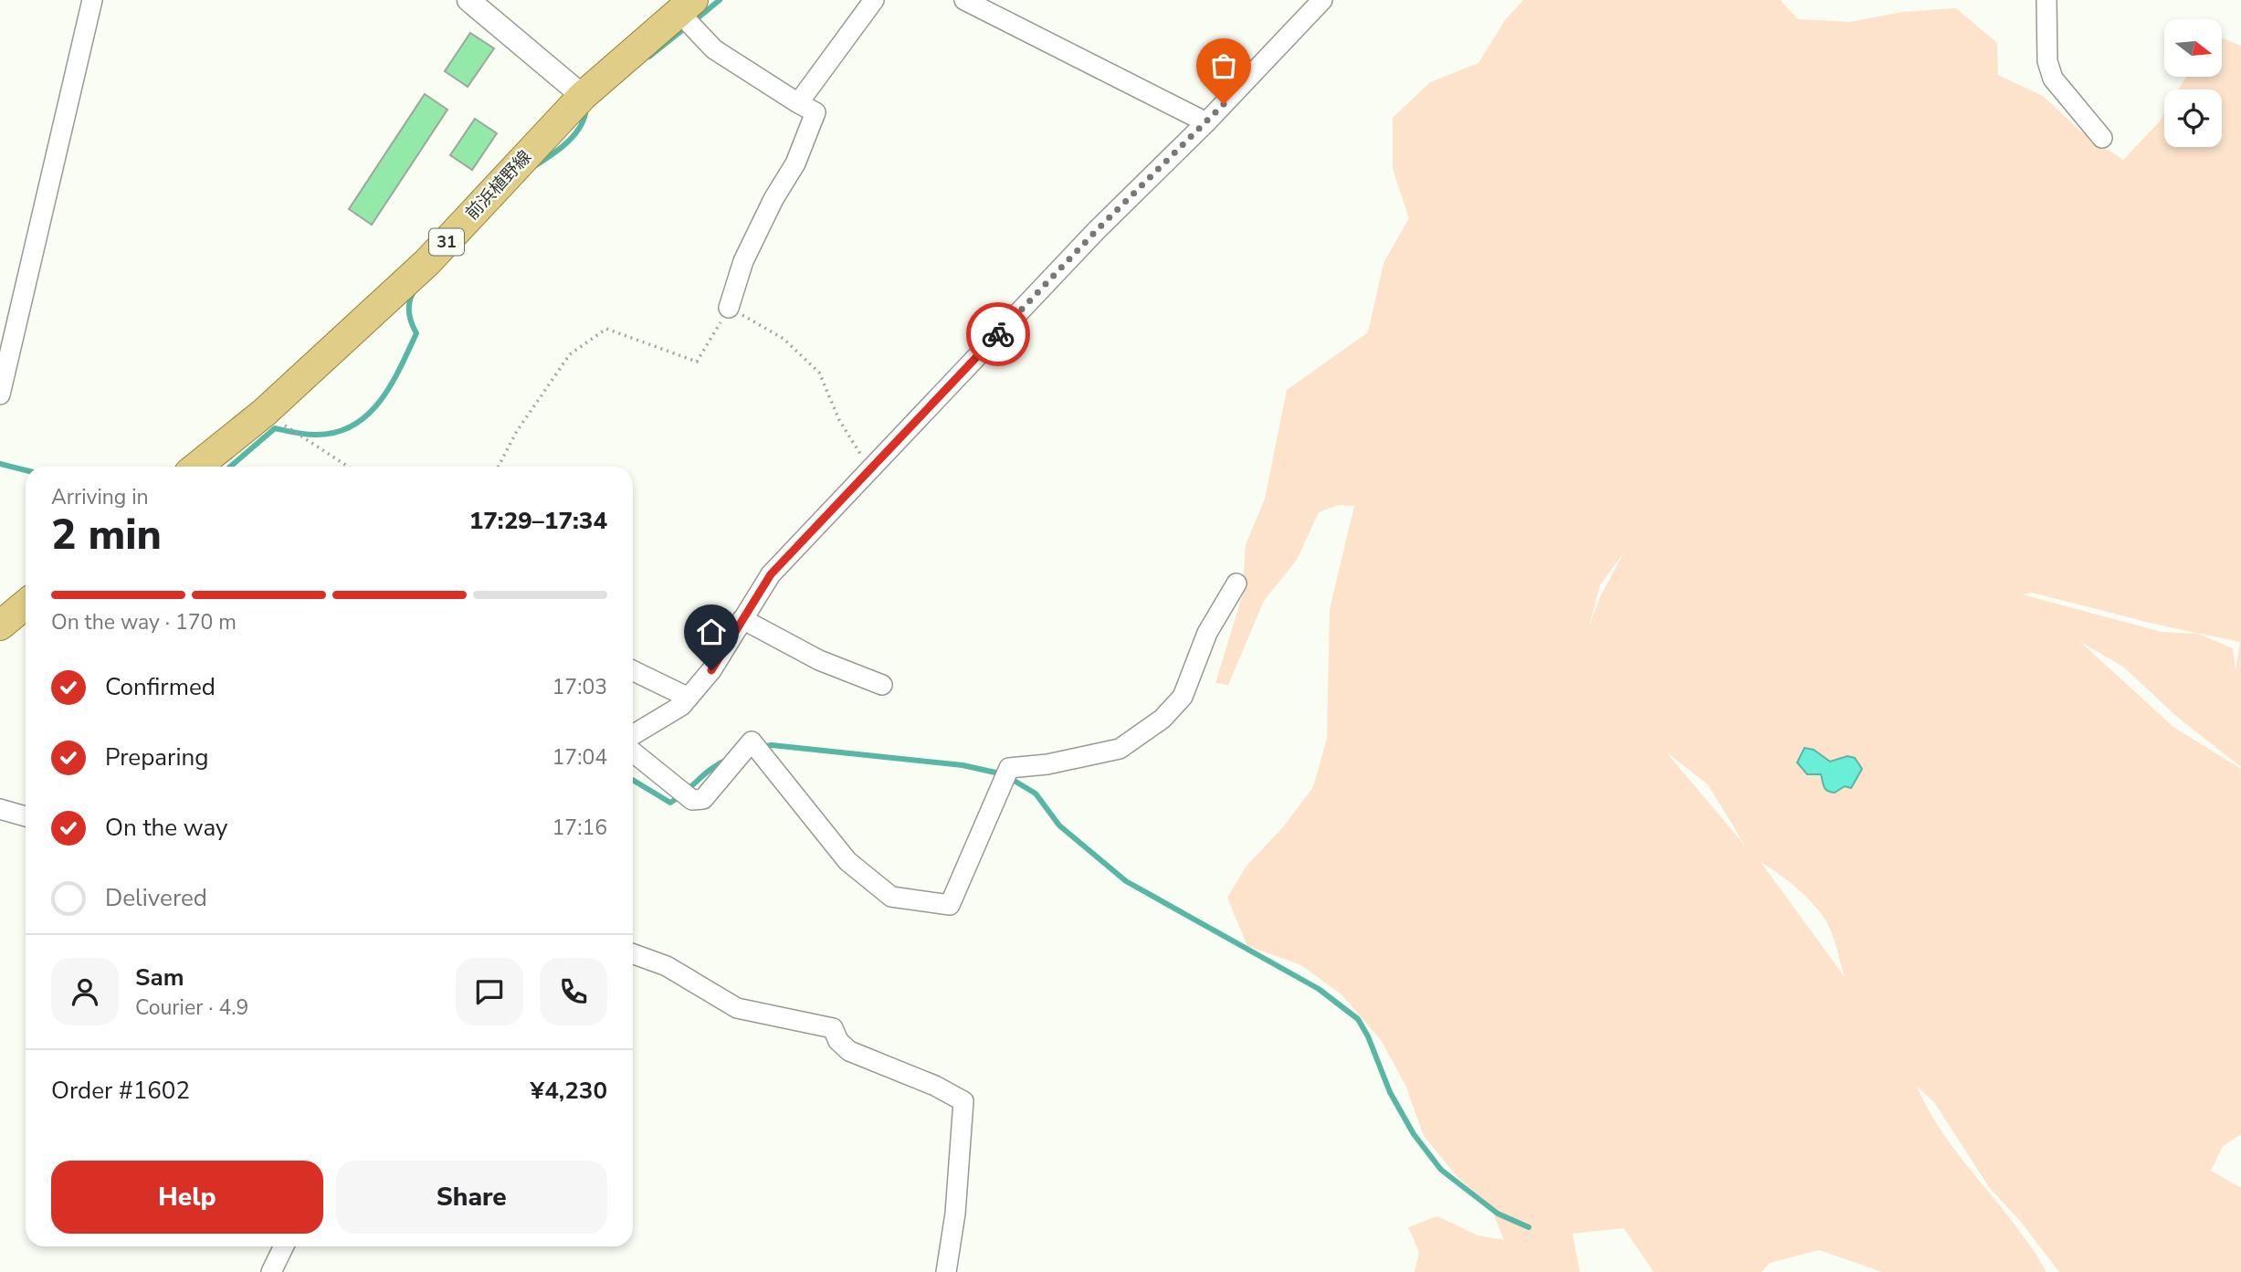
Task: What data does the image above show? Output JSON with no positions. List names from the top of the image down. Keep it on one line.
{"streets":{"main road":["前浜植野線","31"]},"north":"right","page":{"heading":["2 min","Arriving in","17:29–17:34"],"panel":["Sam","Courier · 4.9","Order #1602","¥4,230"],"bar":"On the way · 170 m","list":[["Confirmed","17:03"],["Preparing","17:04"],["On the way","17:16"],"Delivered"],"buttons":["Help","Share"]}}
